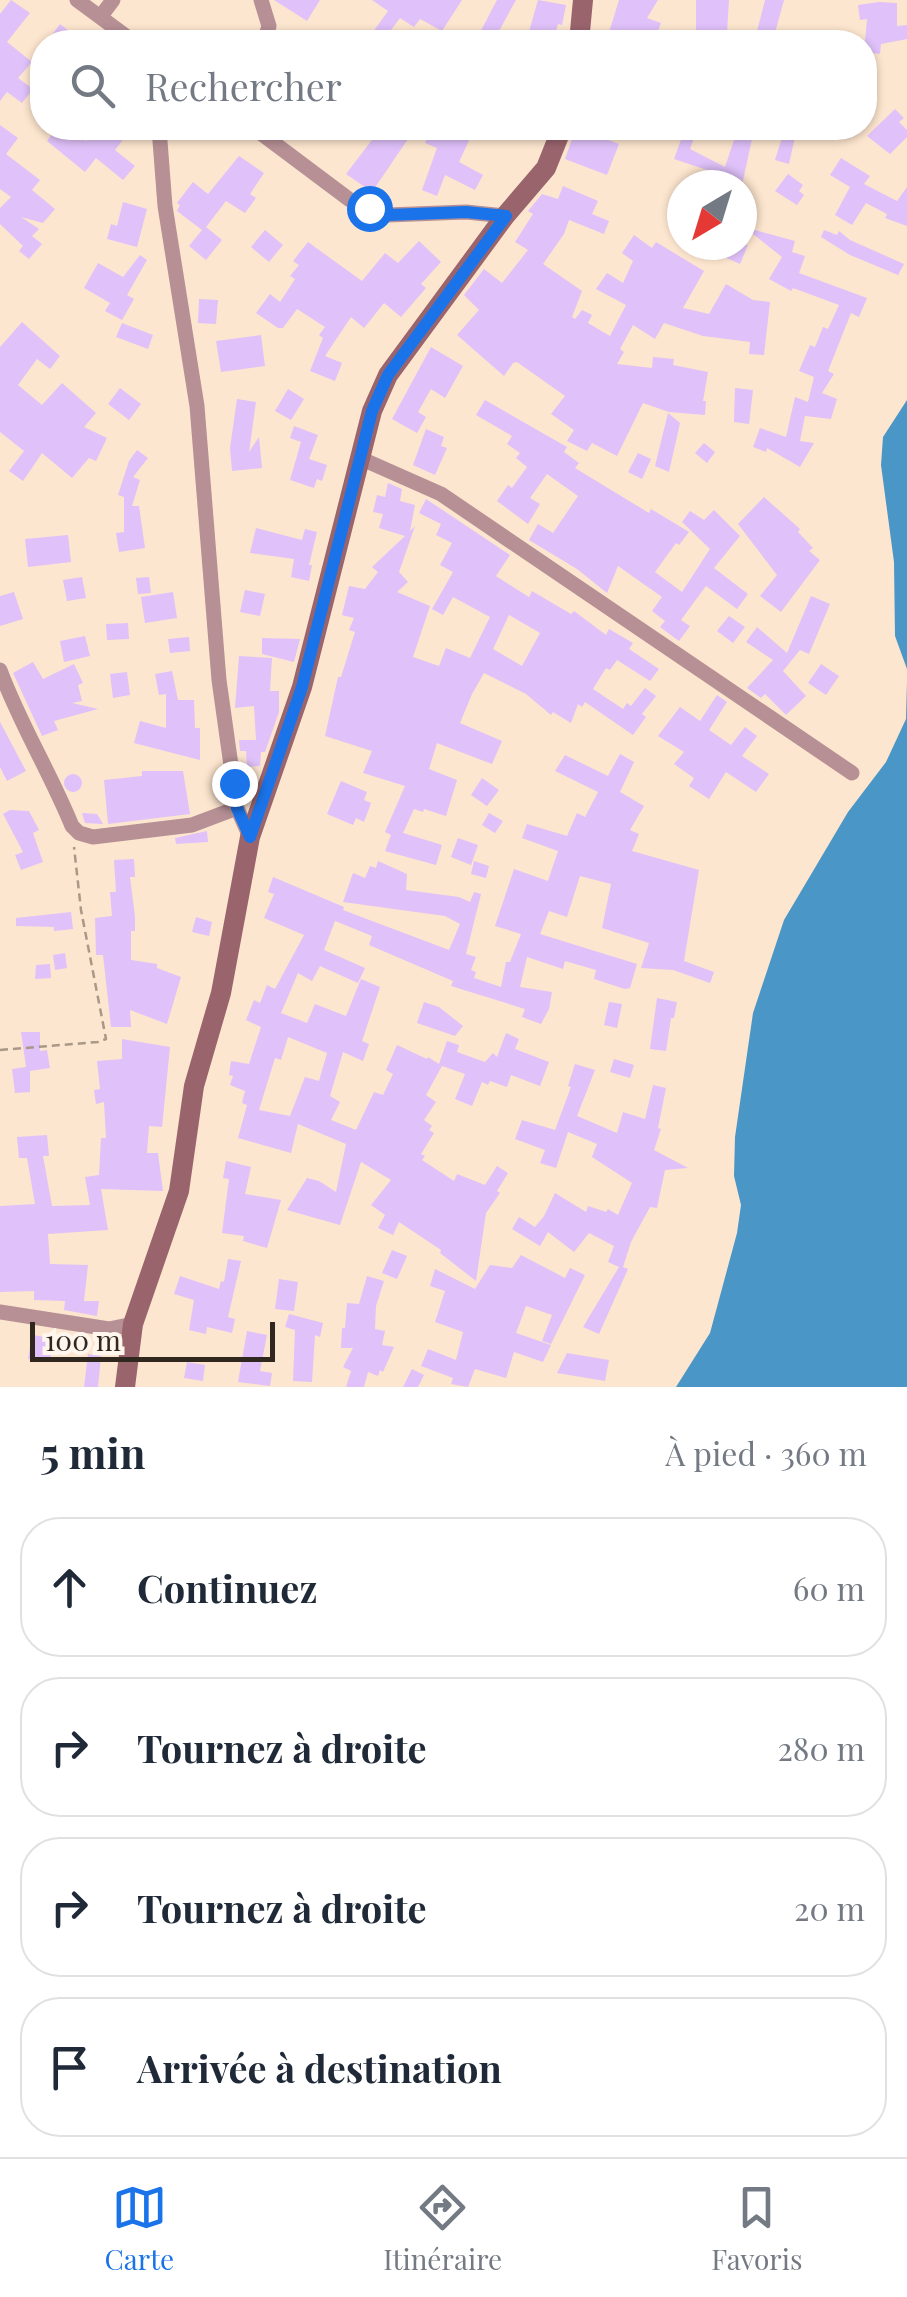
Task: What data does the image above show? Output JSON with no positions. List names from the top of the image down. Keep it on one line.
{"scale_bar":"100 m","north":"bottom left","page":{"search":"Rechercher","scale":"100 m","heading":["5 min","À pied · 360 m"],"list":[["Continuez","60 m"],["Tournez à droite","280 m"],["Tournez à droite","20 m"],"Arrivée à destination"],"nav":["Carte","Itinéraire","Favoris"]}}
